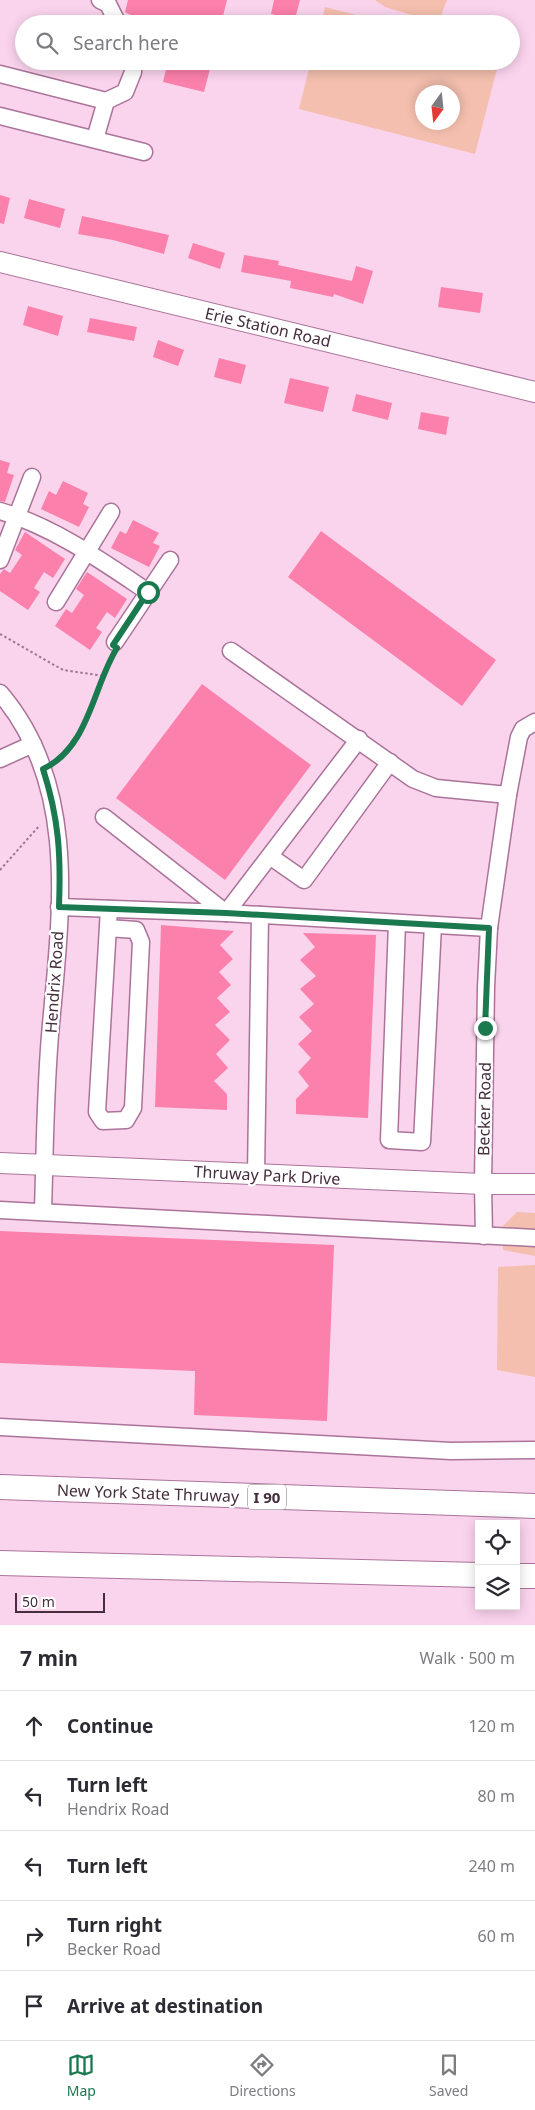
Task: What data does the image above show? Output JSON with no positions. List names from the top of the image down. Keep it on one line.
{"streets":{"highway":["New York State Thruway","I 90"],"main road":["Erie Station Road","Thruway Park Drive"],"street":["Hendrix Road","Becker Road"]},"crossings":[["Hendrix Road","Thruway Park Drive"],["Becker Road","Thruway Park Drive"]],"scale_bar":"50 m","north":"bottom","page":{"search":"Search here","scale":"50 m","heading":["7 min","Walk · 500 m"],"list":[["Continue","120 m"],["Turn left","Hendrix Road","80 m"],["Turn left","240 m"],["Turn right","Becker Road","60 m"],"Arrive at destination"],"nav":["Map","Directions","Saved"]}}
